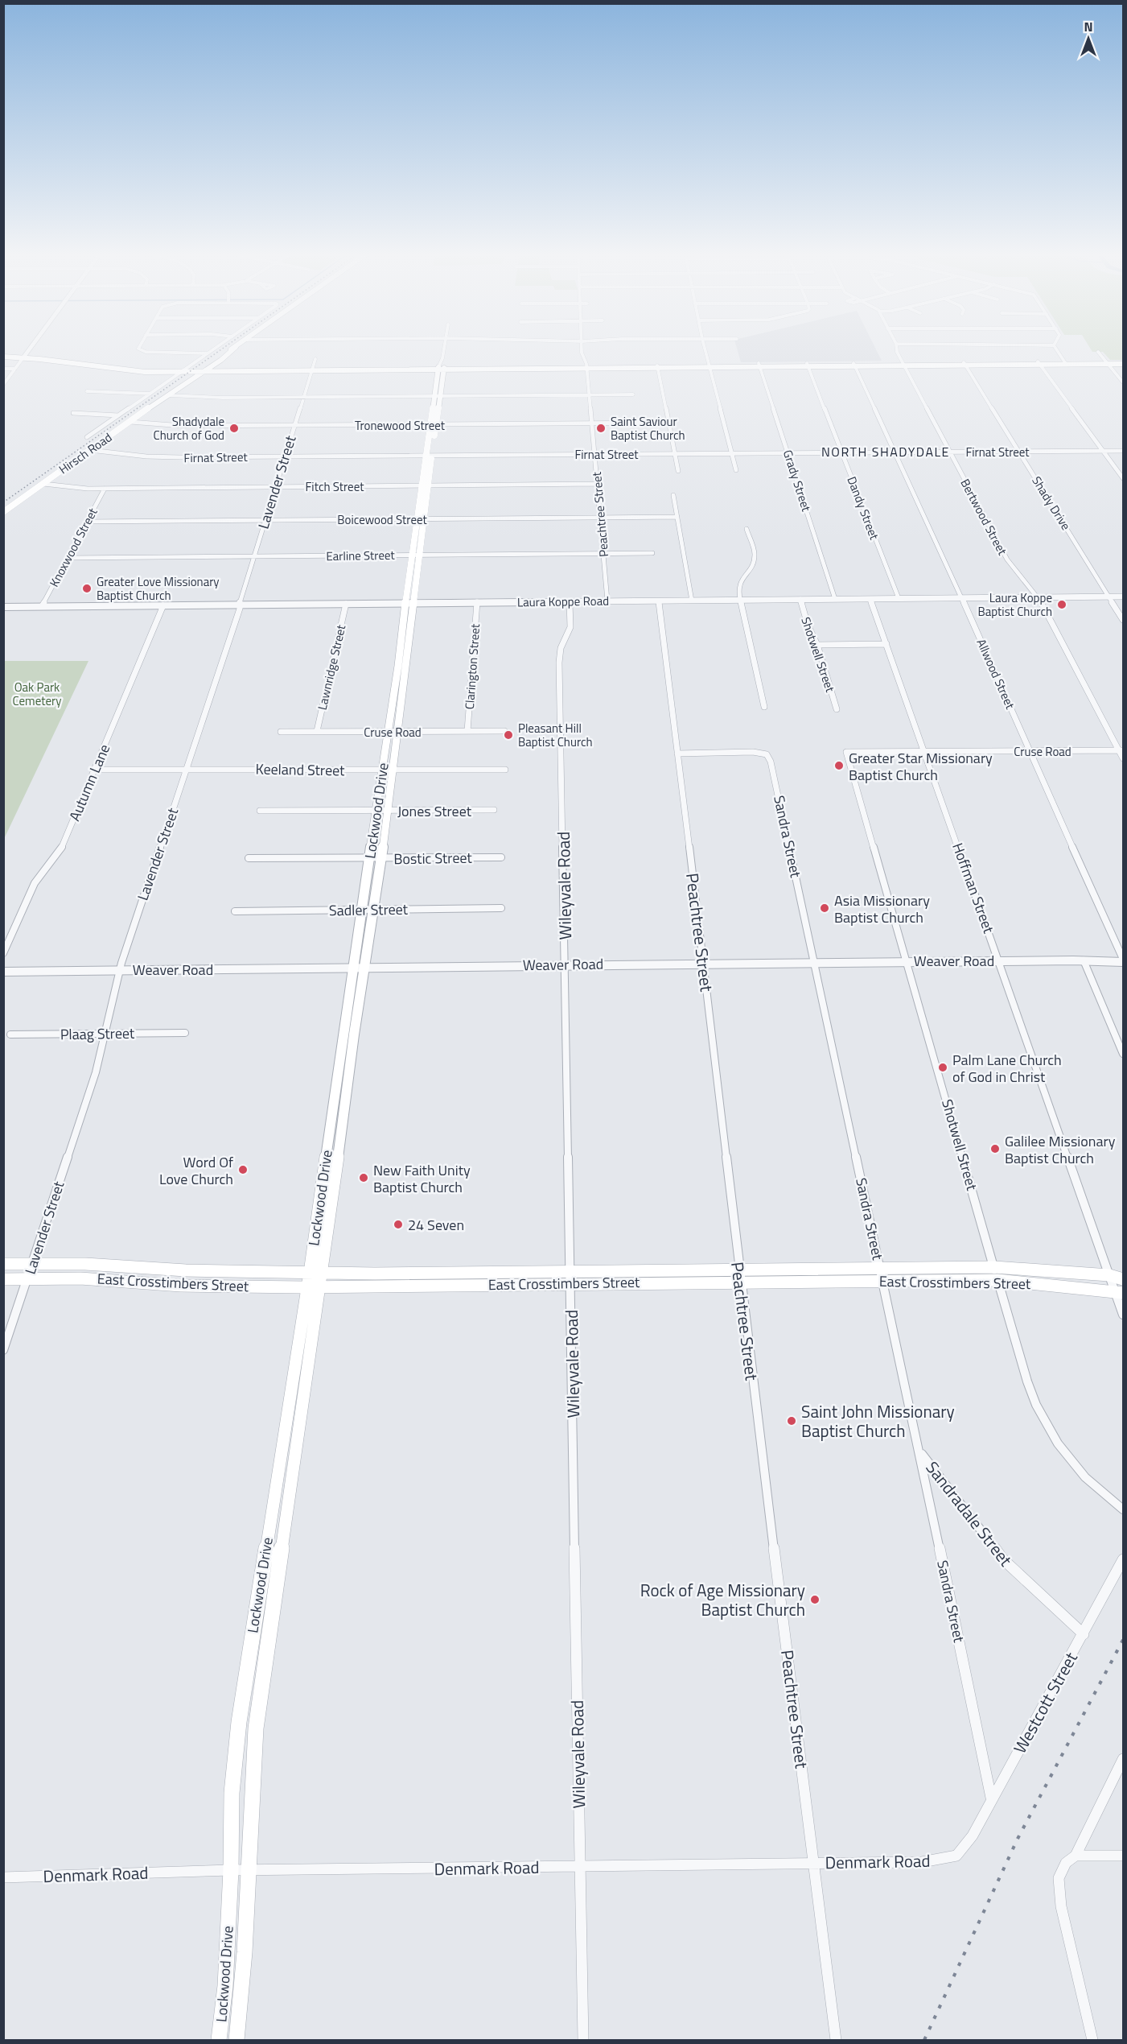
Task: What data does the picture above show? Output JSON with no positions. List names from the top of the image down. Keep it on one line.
{"streets":{"main road":["Hirsch Road","Lockwood Drive","East Crosstimbers Street"],"street":["Tronewood Street","Firnat Street","Grady Street","Lavender Street","Fitch Street","Shady Drive","Dandy Street","Peachtree Street","Bertwood Street","Boicewood Street","Knoxwood Street","Earline Street","Laura Koppe Road","Shotwell Street","Clarington Street","Lawnridge Street","Allwood Street","Cruse Road","Keeland Street","Autumn Lane","Jones Street","Sandra Street","Bostic Street","Wileyvale Road","Hoffman Street","Sadler Street","Weaver Road","Plaag Street","Sandradale Street","Westcott Street","Denmark Road"]},"crossings":[["Tronewood Street","Hirsch Road"],["Tronewood Street","Lavender Street"],["Tronewood Street","Peachtree Street"],["Tronewood Street","Lockwood Drive"],["Firnat Street","Hirsch Road"],["Firnat Street","Grady Street"],["Firnat Street","Lavender Street"],["Firnat Street","Shady Drive"],["Firnat Street","Dandy Street"],["Firnat Street","Peachtree Street"],["Firnat Street","Bertwood Street"],["Firnat Street","Allwood Street"],["Firnat Street","Lockwood Drive"],["Hirsch Road","Fitch Street"],["Grady Street","Laura Koppe Road"],["Lavender Street","Fitch Street"],["Lavender Street","Boicewood Street"],["Lavender Street","Earline Street"],["Lavender Street","Laura Koppe Road"],["Lavender Street","Keeland Street"],["Lavender Street","Weaver Road"],["Lavender Street","Plaag Street"],["Lavender Street","East Crosstimbers Street"],["Fitch Street","Peachtree Street"],["Fitch Street","Knoxwood Street"],["Fitch Street","Lockwood Drive"],["Shady Drive","Laura Koppe Road"],["Dandy Street","Laura Koppe Road"],["Peachtree Street","Boicewood Street"],["Peachtree Street","Earline Street"],["Peachtree Street","Laura Koppe Road"],["Peachtree Street","Weaver Road"],["Peachtree Street","East Crosstimbers Street"],["Peachtree Street","Denmark Road"],["Bertwood Street","Laura Koppe Road"],["Bertwood Street","Cruse Road"],["Boicewood Street","Knoxwood Street"],["Boicewood Street","Lockwood Drive"],["Knoxwood Street","Earline Street"],["Knoxwood Street","Laura Koppe Road"],["Earline Street","Lockwood Drive"],["Laura Koppe Road","Shotwell Street"],["Laura Koppe Road","Clarington Street"],["Laura Koppe Road","Lawnridge Street"],["Laura Koppe Road","Allwood Street"],["Laura Koppe Road","Autumn Lane"],["Laura Koppe Road","Lockwood Drive"],["Laura Koppe Road","Wileyvale Road"],["Laura Koppe Road","Hoffman Street"],["Shotwell Street","Cruse Road"],["Shotwell Street","Weaver Road"],["Shotwell Street","East Crosstimbers Street"],["Clarington Street","Cruse Road"],["Lawnridge Street","Cruse Road"],["Allwood Street","Cruse Road"],["Allwood Street","Weaver Road"],["Cruse Road","Lockwood Drive"],["Cruse Road","Hoffman Street"],["Keeland Street","Autumn Lane"],["Keeland Street","Lockwood Drive"],["Lockwood Drive","Jones Street"],["Lockwood Drive","Bostic Street"],["Lockwood Drive","Sadler Street"],["Lockwood Drive","Weaver Road"],["Lockwood Drive","East Crosstimbers Street"],["Lockwood Drive","Denmark Road"],["Sandra Street","Weaver Road"],["Sandra Street","East Crosstimbers Street"],["Sandra Street","Sandradale Street"],["Sandra Street","Westcott Street"],["Wileyvale Road","Weaver Road"],["Wileyvale Road","East Crosstimbers Street"],["Wileyvale Road","Denmark Road"],["Hoffman Street","Weaver Road"],["Hoffman Street","East Crosstimbers Street"],["Sandradale Street","Westcott Street"],["Westcott Street","Denmark Road"]],"districts":["NORTH SHADYDALE"],"parks":["Oak Park Cemetery"],"places":["Shadydale Church of God","Saint Saviour Baptist Church","Greater Love Missionary Baptist Church","Laura Koppe Baptist Church","Pleasant Hill Baptist Church","Greater Star Missionary Baptist Church","Asia Missionary Baptist Church","Palm Lane Church of God in Christ","Galilee Missionary Baptist Church","Word Of Love Church","New Faith Unity Baptist Church","24 Seven","Saint John Missionary Baptist Church","Rock of Age Missionary Baptist Church"],"north":"top"}
